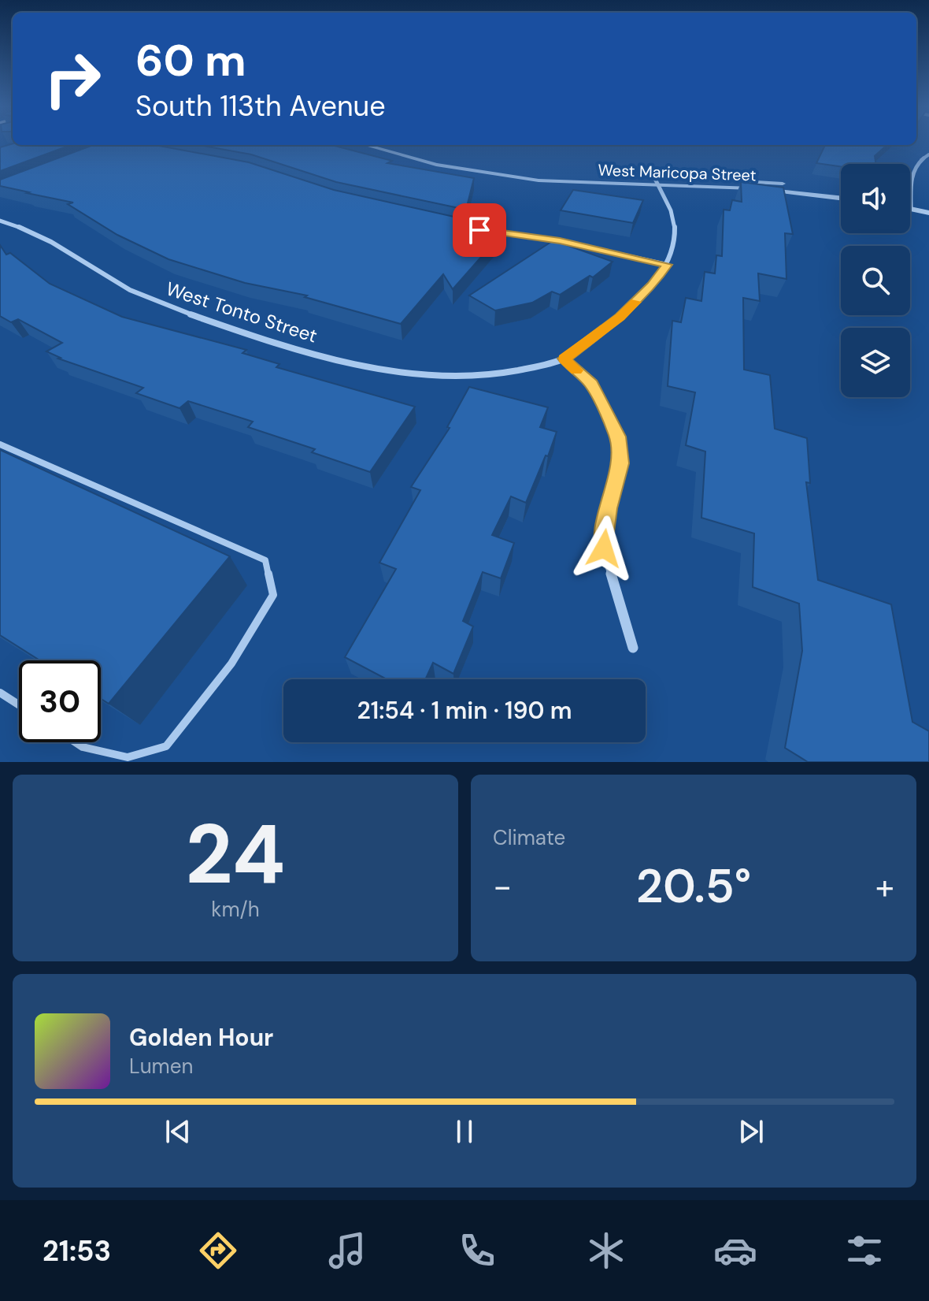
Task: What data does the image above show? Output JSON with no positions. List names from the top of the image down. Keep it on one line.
{"streets":{"street":["West Maricopa Street","West Tonto Street"]},"page":{"turn":["60 m","South 113th Avenue"],"limit":"30","trip":"21:54 · 1 min · 190 m","tile":[["24","km/h"],"Climate"],"heat":["−","20.5°","+"],"song":["Golden Hour","Lumen"],"tabs":"21:53"}}
